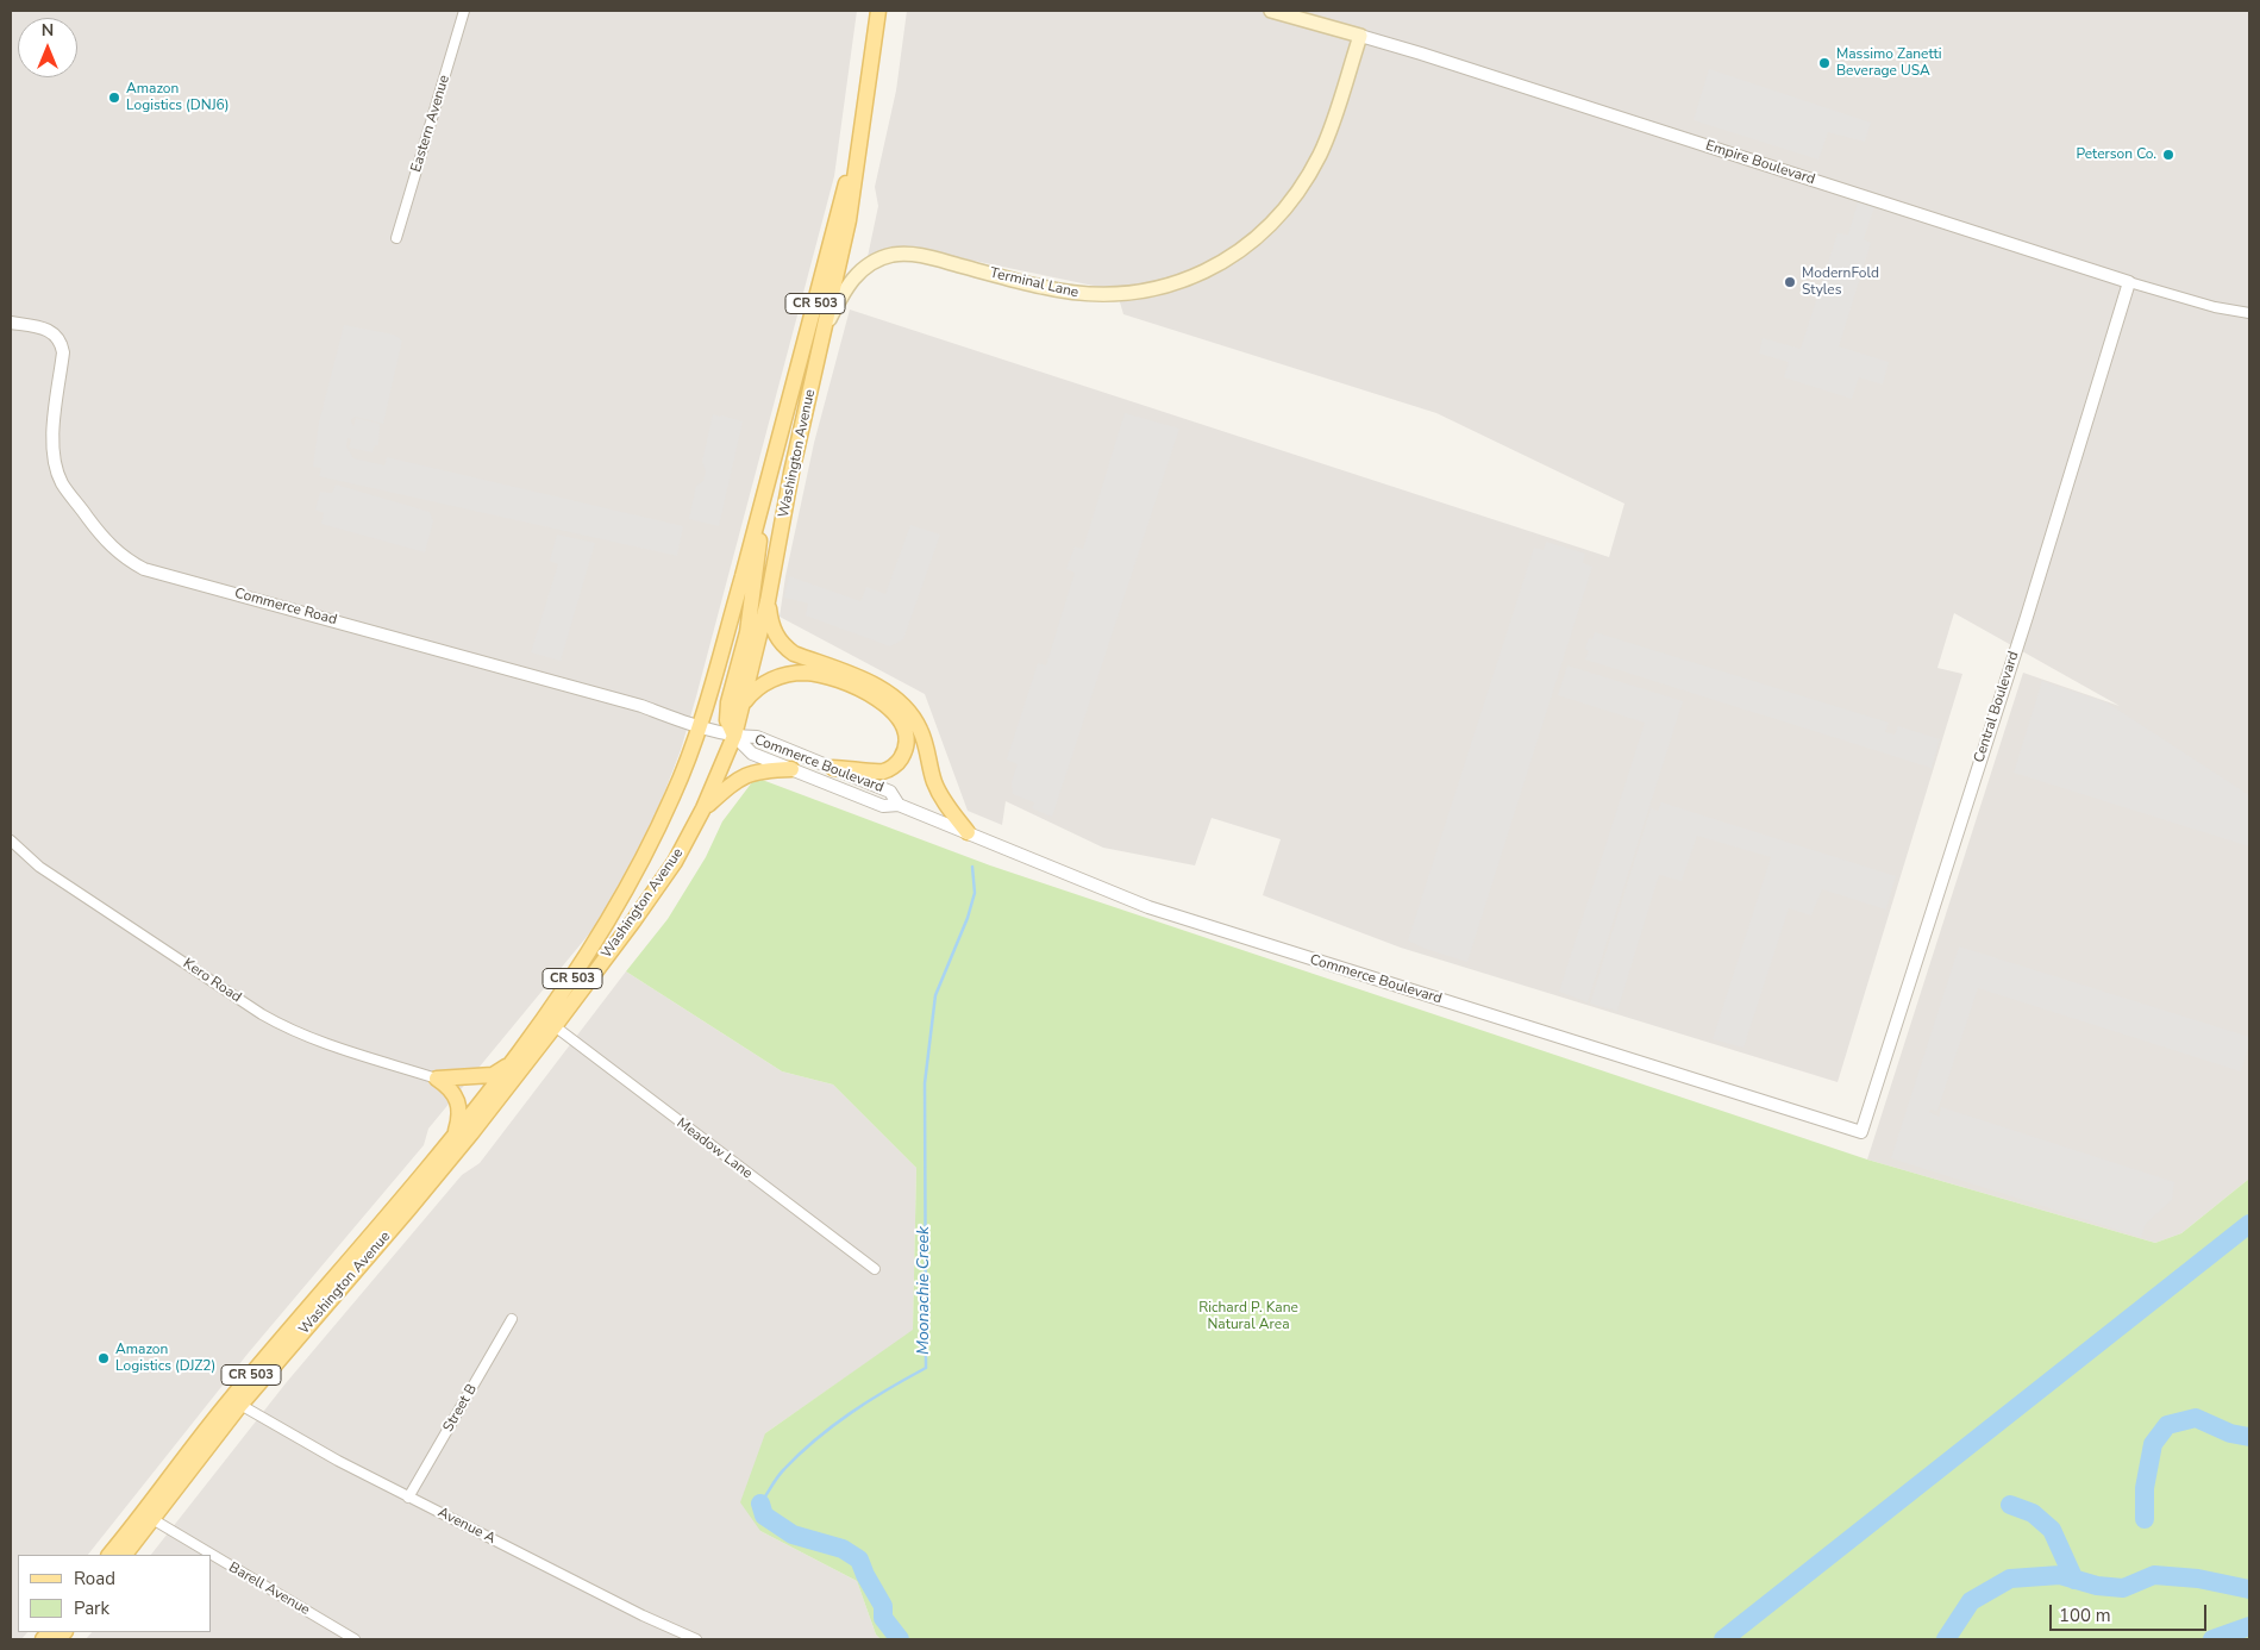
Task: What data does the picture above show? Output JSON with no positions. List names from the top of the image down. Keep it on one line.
{"streets":{"main road":["Empire Boulevard","Terminal Lane","CR 503","Washington Avenue"],"street":["Eastern Avenue","Commerce Road","Central Boulevard","Commerce Boulevard","Kero Road","Meadow Lane","Street B","Avenue A","Barell Avenue"]},"crossings":[["Empire Boulevard","Terminal Lane"],["Empire Boulevard","Central Boulevard"],["Terminal Lane","Washington Avenue"],["Washington Avenue","Commerce Road"],["Washington Avenue","Commerce Boulevard"],["Washington Avenue","Meadow Lane"],["Washington Avenue","Avenue A"],["Washington Avenue","Barell Avenue"],["Commerce Road","Commerce Boulevard"],["Central Boulevard","Commerce Boulevard"],["Street B","Avenue A"]],"water":["Moonachie Creek"],"parks":["Richard P. Kane Natural Area"],"places":["Massimo Zanetti Beverage USA","Amazon Logistics (DNJ6)","Peterson Co.","ModernFold Styles","Amazon Logistics (DJZ2)"],"legend":["Road","Park"],"scale_bar":"100 m","north":"top"}
